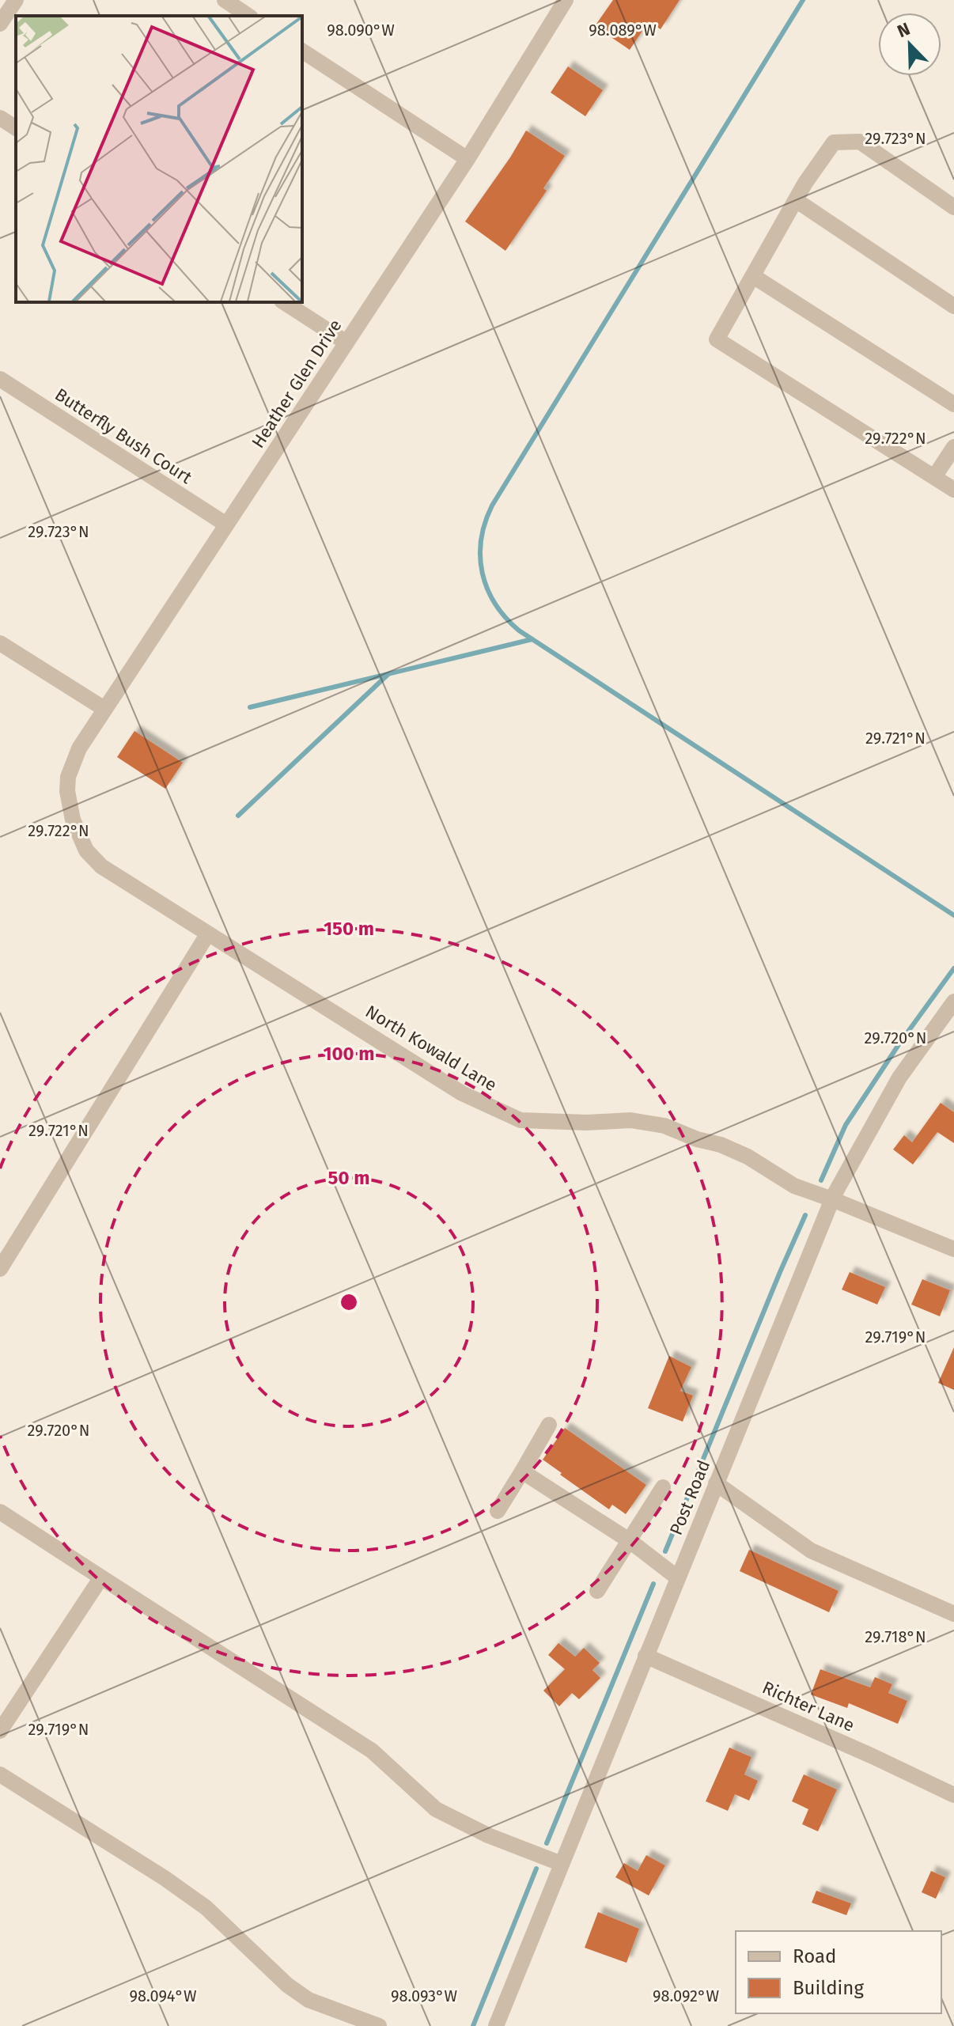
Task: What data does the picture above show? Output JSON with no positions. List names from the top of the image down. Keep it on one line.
{"streets":{"street":["Heather Glen Drive","Butterfly Bush Court","North Kowald Lane","Post Road","Richter Lane"]},"crossings":[["Heather Glen Drive","Butterfly Bush Court"],["Heather Glen Drive","North Kowald Lane"],["North Kowald Lane","Post Road"],["Post Road","Richter Lane"]],"legend":["Road","Building"],"north":"top left","coordinates":["98.090°W","98.089°W","29.723°N","29.722°N","29.721°N","29.720°N","29.719°N","29.718°N","98.094°W","98.093°W","98.092°W"],"rings":["150 m","100 m","50 m"]}
